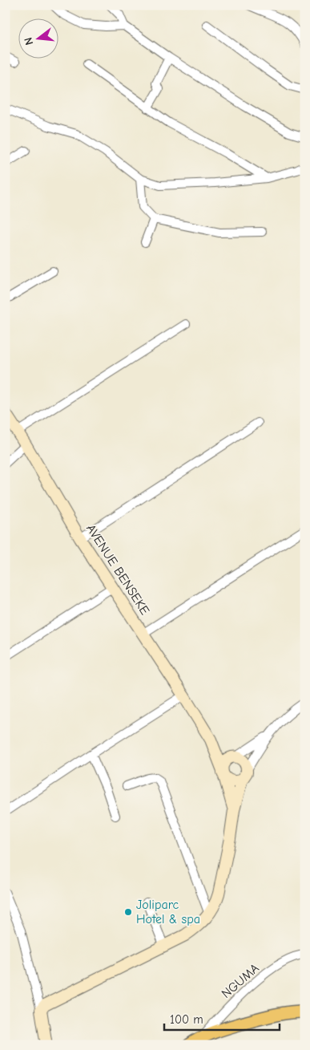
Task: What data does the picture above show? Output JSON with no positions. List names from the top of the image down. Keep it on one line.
{"streets":{"street":["AVENUE BENSEKE","NGUMA"]},"places":["Joliparc Hotel & spa"],"scale_bar":"100 m","north":"left"}
